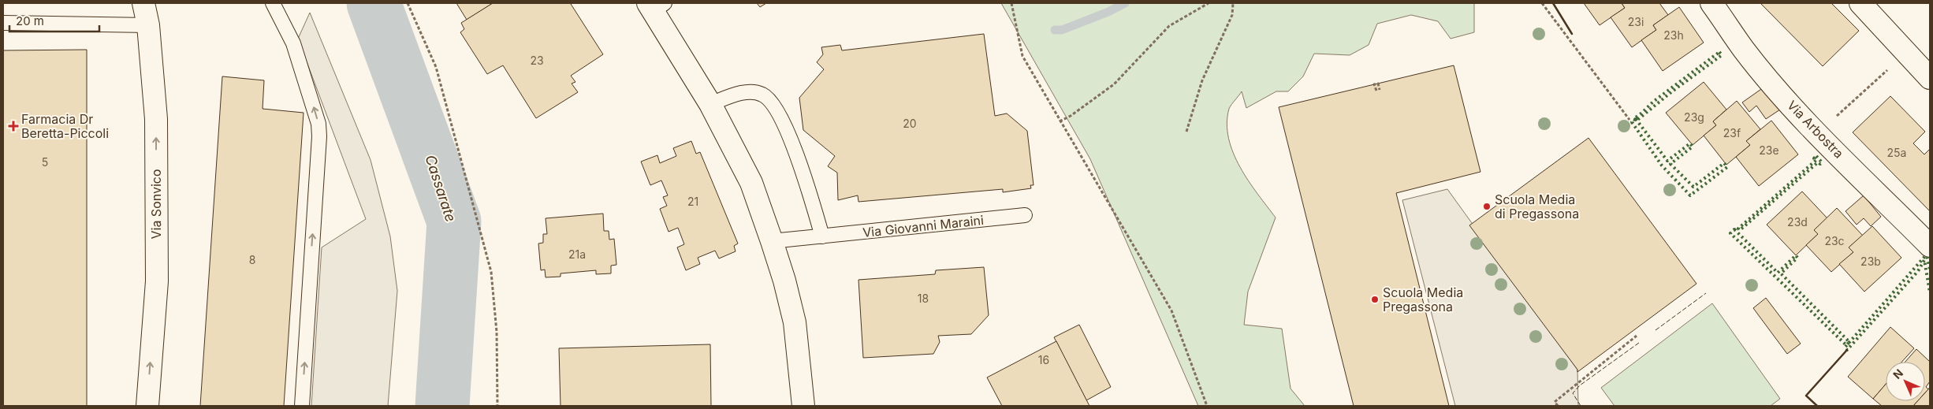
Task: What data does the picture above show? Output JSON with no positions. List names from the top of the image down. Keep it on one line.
{"streets":{"street":["Via Arbostra","Via Sonvico"],"lane":["Via Giovanni Maraini"]},"one_way":["Via Sonvico"],"water":["Cassarate"],"places":{"health":["Farmacia Dr Beretta-Piccoli"],"other":["Scuola Media di Pregassona","Scuola Media Pregassona"]},"house_numbers":["23i","23h","23","23g","20","23f","23e","25a","5","21","23d","23c","21a","8","23b","18","16"],"scale_bar":"20 m","north":"top left"}
